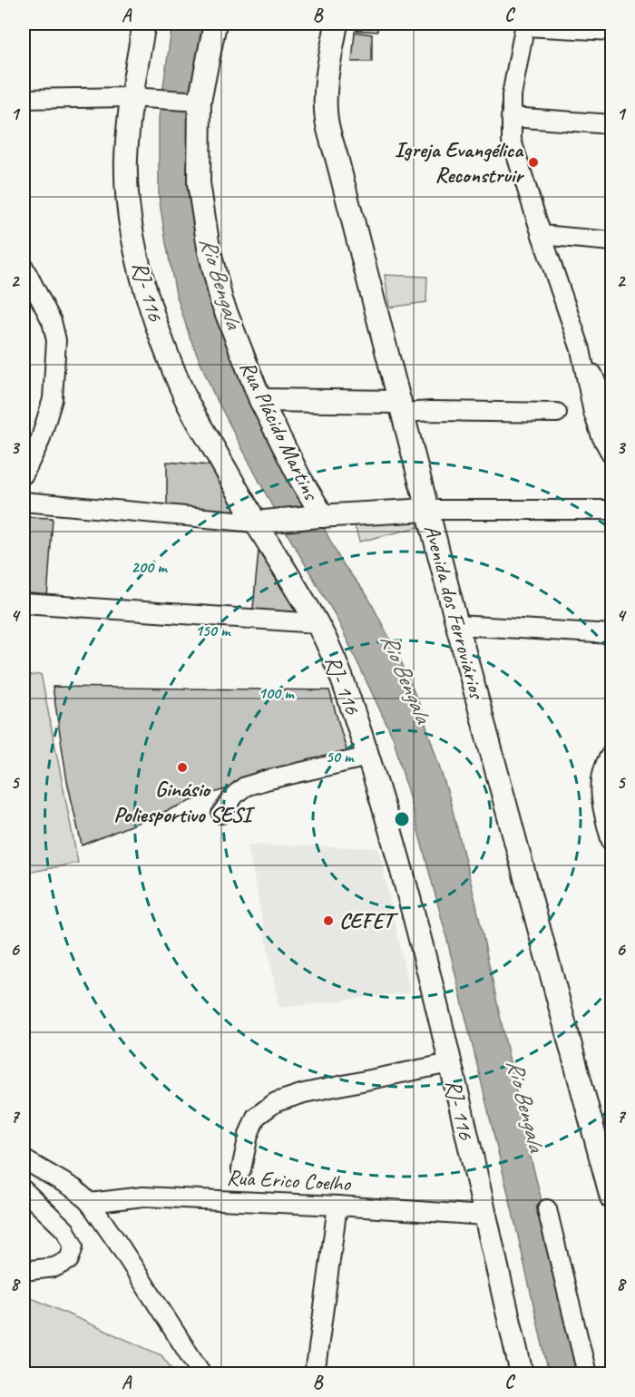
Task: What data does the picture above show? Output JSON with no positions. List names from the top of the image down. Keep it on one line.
{"streets":{"main road":["RJ- 116","Rua Plácido Martins","Avenida dos Ferroviários"],"street":["Rua Erico Coelho"]},"crossings":[["RJ- 116","Rua Plácido Martins"],["RJ- 116","Rua Erico Coelho"],["Rua Plácido Martins","Avenida dos Ferroviários"]],"water":["Rio Bengala"],"places":["Igreja Evangélica Reconstruir","Ginásio Poliesportivo SESI","CEFET"],"grid":{"columns":["A","B","C"],"rows":["1","2","3","4","5","6","7","8"]},"rings":["200 m","150 m","100 m","50 m"]}
